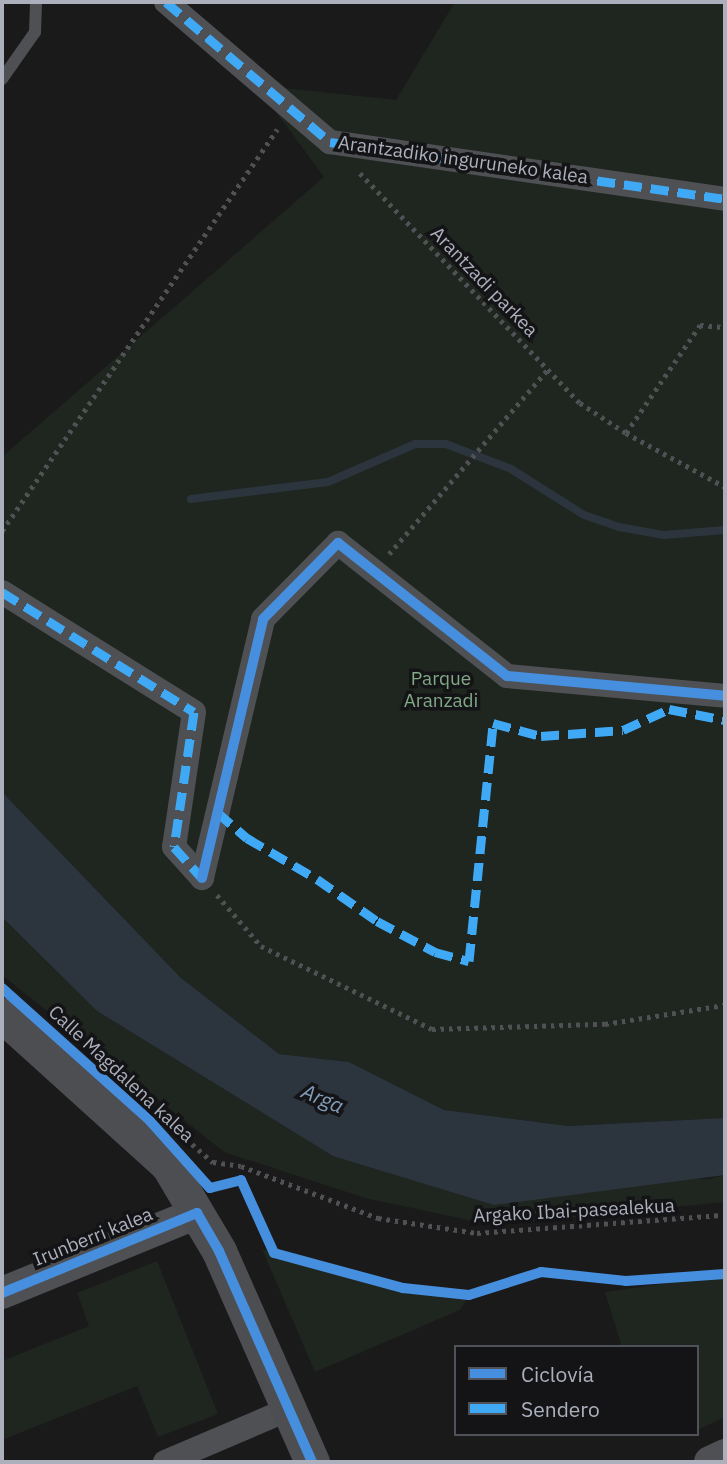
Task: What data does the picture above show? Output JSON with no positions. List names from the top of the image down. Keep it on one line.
{"streets":{"main road":["Calle Magdalena kalea"],"street":["Arantzadiko inguruneko kalea","Irunberri kalea"],"path":["Arantzadi parkea","Argako Ibai-pasealekua"]},"crossings":[["Arantzadiko inguruneko kalea","Arantzadi parkea"],["Calle Magdalena kalea","Irunberri kalea"]],"water":["Arga"],"parks":["Parque Aranzadi"],"legend":["Ciclovía","Sendero"]}
